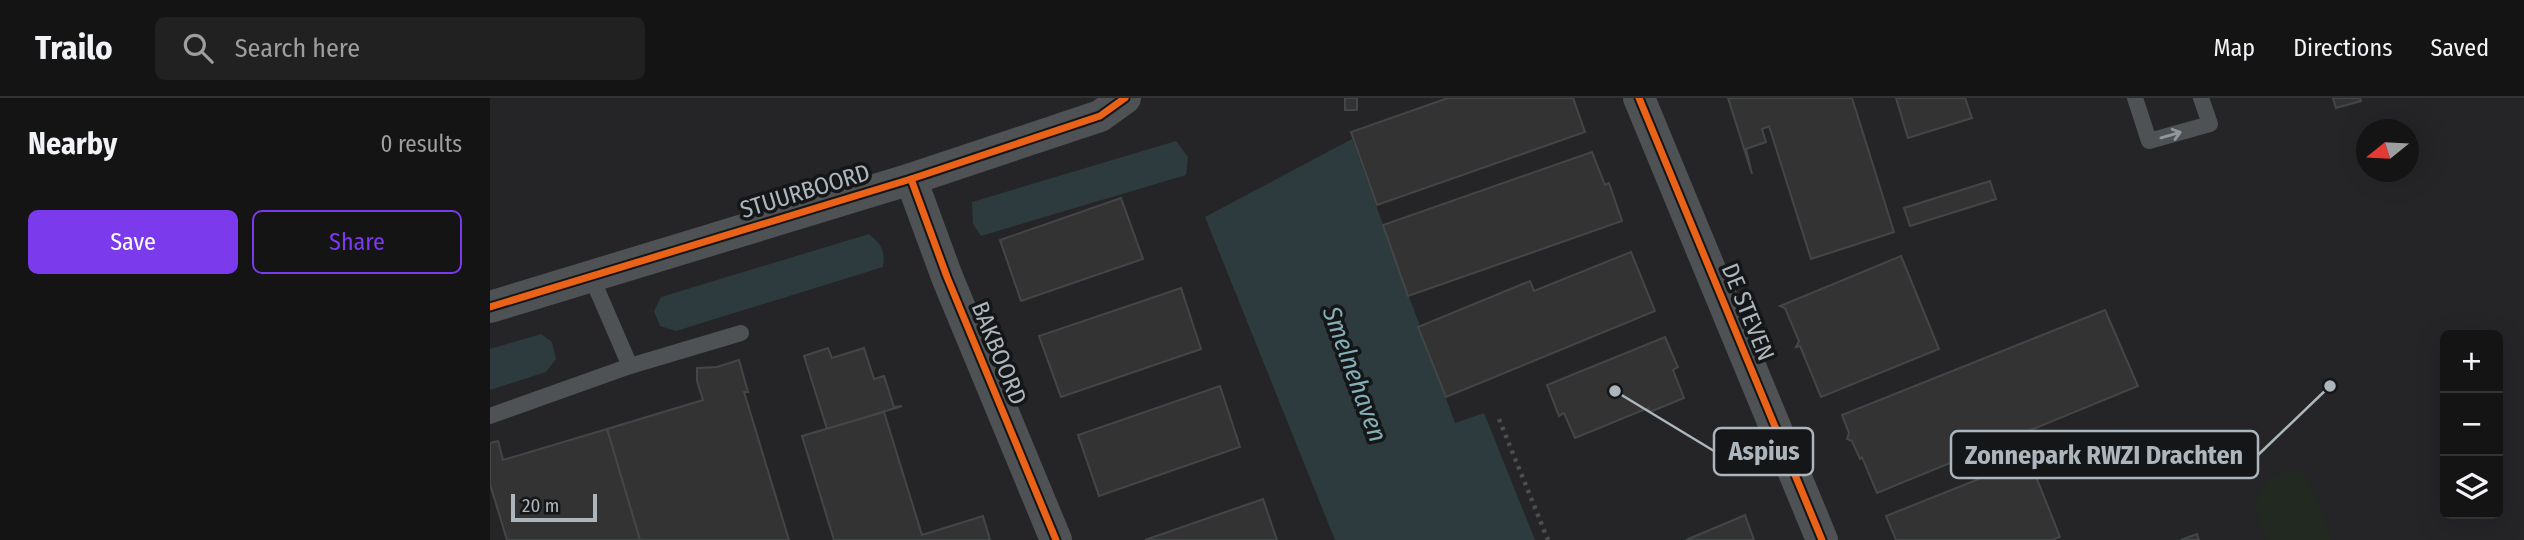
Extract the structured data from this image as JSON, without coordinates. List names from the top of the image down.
{
  "streets": {
    "street": ["STUURBOORD", "DE STEVEN", "BAKBOORD"]
  },
  "crossings": [
    ["STUURBOORD", "BAKBOORD"]
  ],
  "water": ["Smelnehaven"],
  "places": ["Zonnepark RWZI Drachten", "Aspius"],
  "scale_bar": "20 m",
  "north": "left",
  "page": {
    "header": "Trailo",
    "search": "Search here",
    "nav": ["Map", "Directions", "Saved"],
    "heading": ["Nearby", "0 results"],
    "buttons": ["Save", "Share"],
    "map_buttons": ["+", "−"],
    "scale": "20 m"
  }
}
